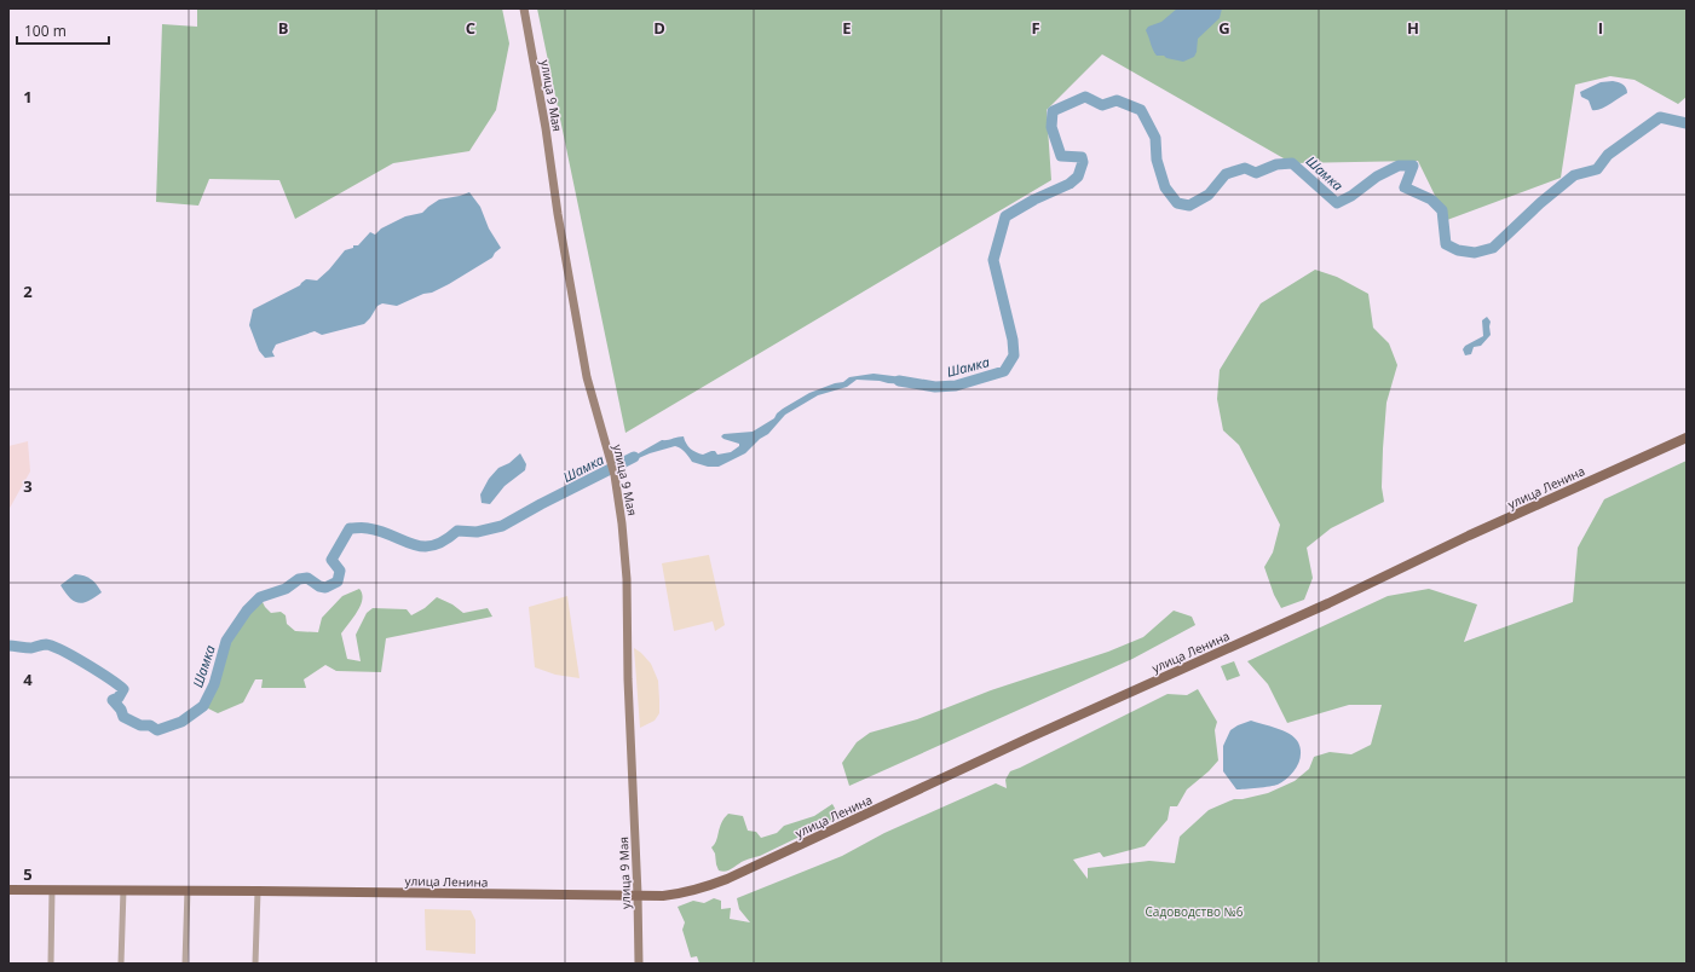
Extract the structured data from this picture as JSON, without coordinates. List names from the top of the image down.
{
  "streets": {
    "main road": ["улица 9 Мая", "улица Ленина"]
  },
  "crossings": [
    ["улица 9 Мая", "улица Ленина"]
  ],
  "water": ["Шамка"],
  "parks": ["Садоводство №6"],
  "scale_bar": "100 m",
  "grid": {
    "columns": [
      "B",
      "C",
      "D",
      "E",
      "F",
      "G",
      "H",
      "I"
    ],
    "rows": [
      "1",
      "2",
      "3",
      "4",
      "5"
    ]
  }
}
